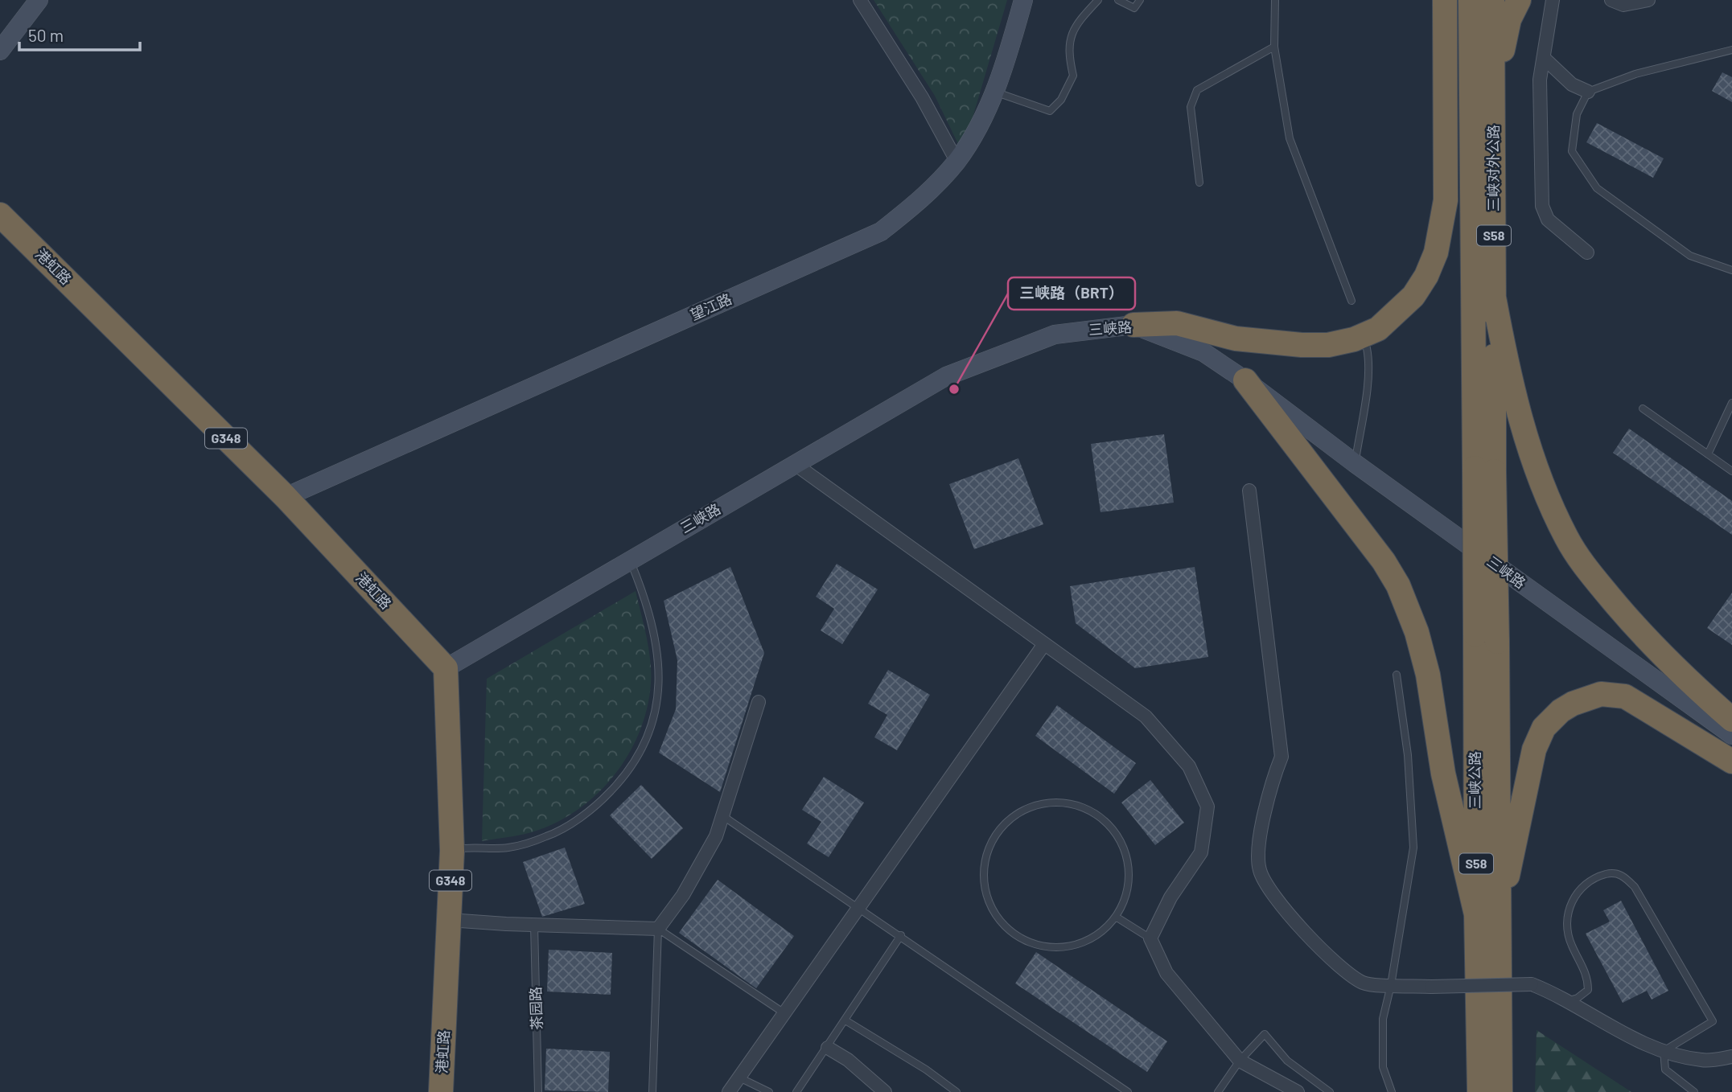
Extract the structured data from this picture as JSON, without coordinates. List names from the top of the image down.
{
  "streets": {
    "highway": [
      "三峡对外公路",
      "S58",
      "港虹路",
      "G348",
      "三峡公路"
    ],
    "main road": ["望江路", "三峡路"],
    "lane": ["茶园路"]
  },
  "crossings": [
    ["三峡对外公路", "三峡公路"],
    ["港虹路", "望江路"],
    ["港虹路", "三峡路"]
  ],
  "places": ["三峡路（BRT）"],
  "scale_bar": "50 m"
}
